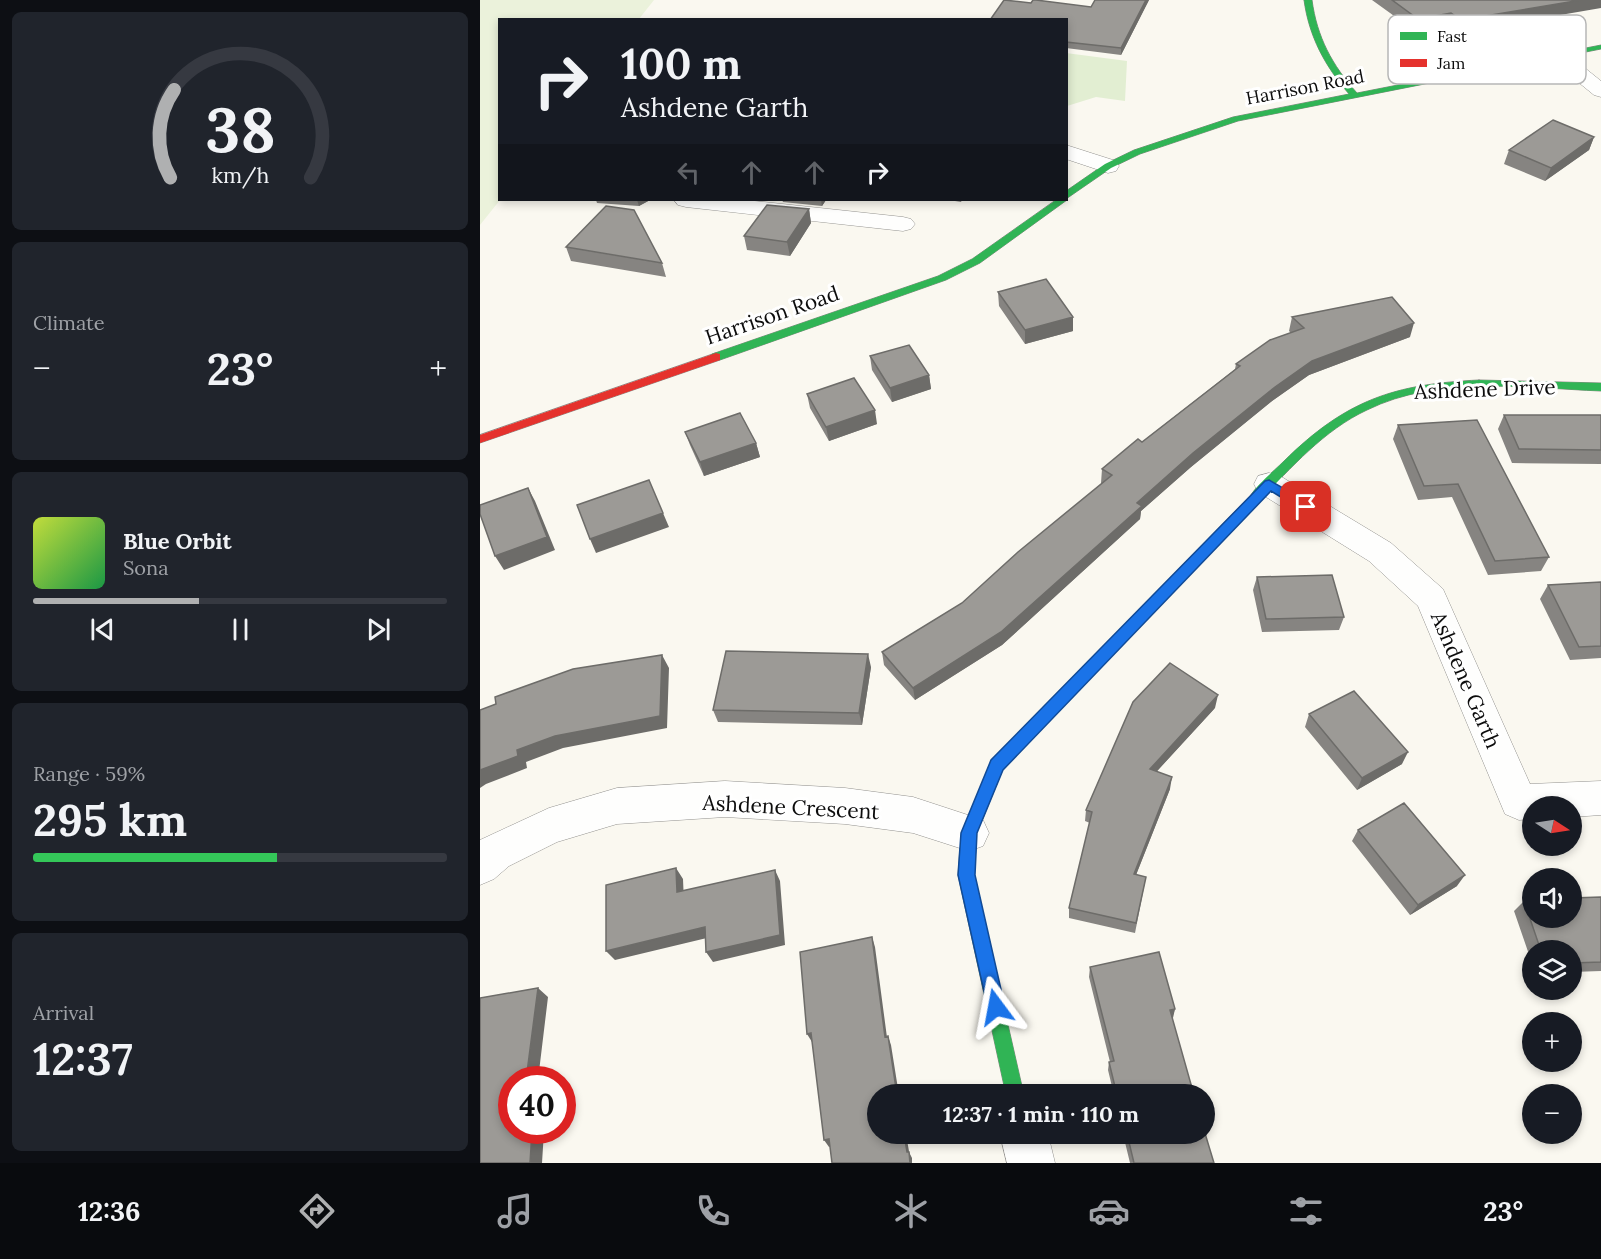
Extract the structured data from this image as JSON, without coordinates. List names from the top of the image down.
{
  "streets": {
    "street": [
      "Harrison Road",
      "Ashdene Drive",
      "Ashdene Garth",
      "Ashdene Crescent"
    ]
  },
  "crossings": [
    ["Ashdene Drive", "Ashdene Garth"],
    ["Ashdene Drive", "Ashdene Crescent"]
  ],
  "legend": ["Fast", "Jam"],
  "north": "right",
  "page": {
    "turn": ["100 m", "Ashdene Garth"],
    "tile": [
      "Climate",
      ["Range · 59%", "295 km"],
      ["Arrival", "12:37"]
    ],
    "heat": ["−", "23°", "+"],
    "song": ["Blue Orbit", "Sona"],
    "map_buttons": ["+", "−"],
    "limit": "40",
    "trip": "12:37 · 1 min · 110 m",
    "tabs": ["12:36", "23°"],
    "gauge": ["38", "km/h"]
  }
}
